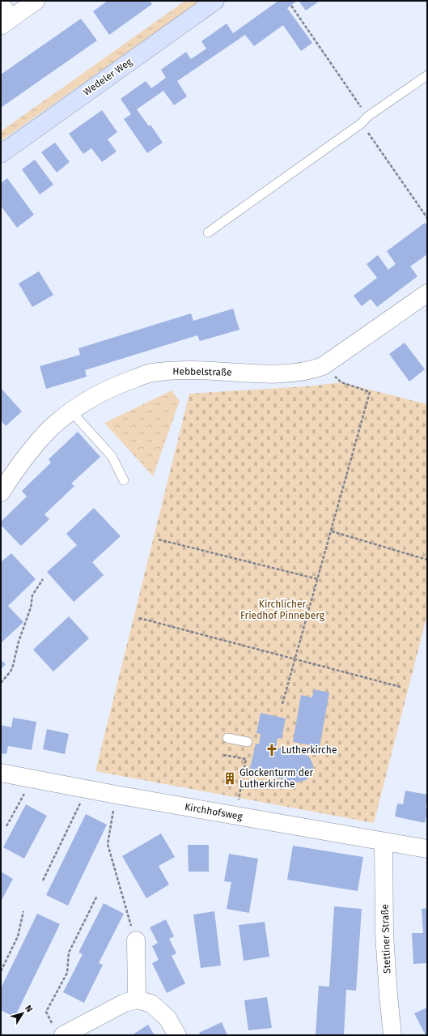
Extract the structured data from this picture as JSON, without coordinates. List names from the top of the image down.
{
  "streets": {
    "main road": ["Wedeler Weg"],
    "street": ["Hebbelstraße", "Kirchhofsweg", "Stettiner Straße"]
  },
  "crossings": [
    ["Kirchhofsweg", "Stettiner Straße"]
  ],
  "parks": ["Kirchlicher Friedhof Pinneberg"],
  "places": {
    "church": ["Lutherkirche"],
    "building": ["Glockenturm der Lutherkirche"]
  },
  "north": "top right"
}
